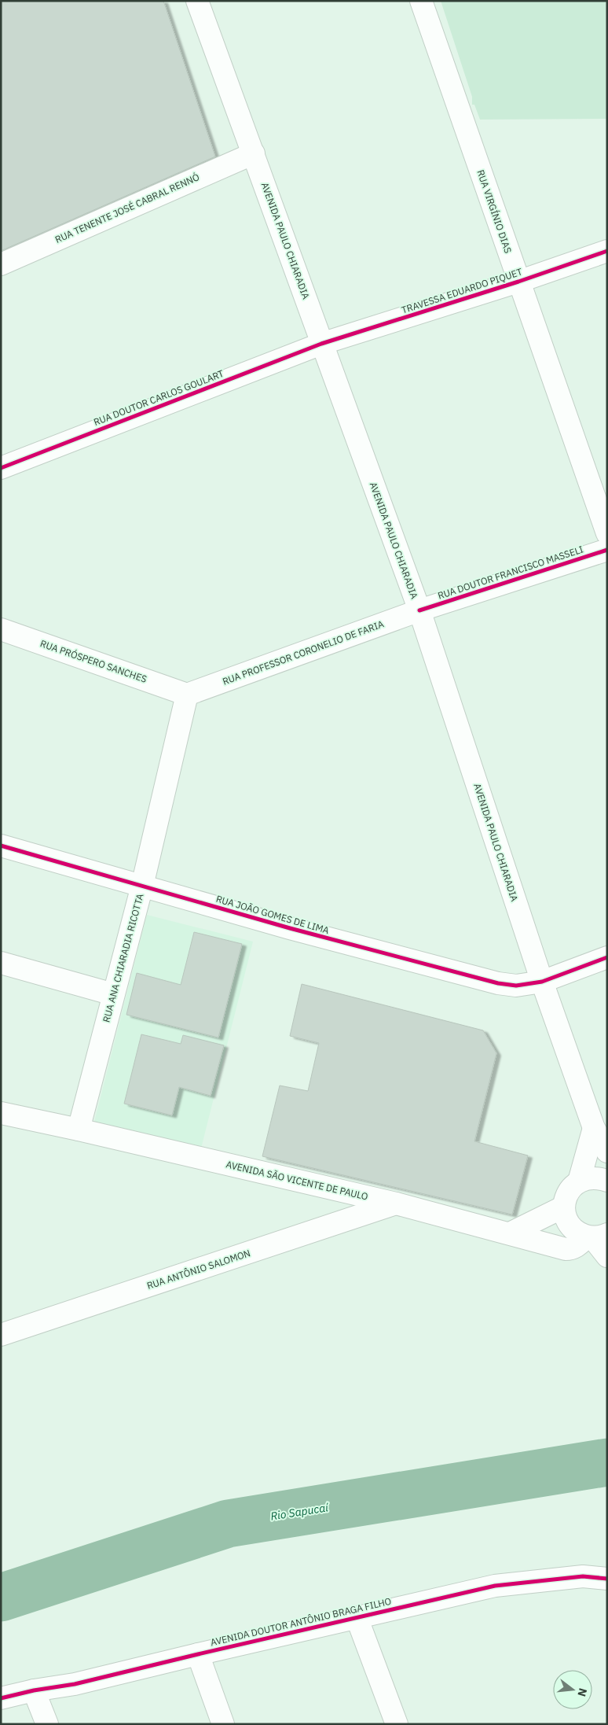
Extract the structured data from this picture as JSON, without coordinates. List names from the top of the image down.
{
  "streets": {
    "street": [
      "RUA TENENTE JOSÉ CABRAL RENNÓ",
      "RUA VIRGÍNIO DIAS",
      "AVENIDA PAULO CHIARADIA",
      "TRAVESSA EDUARDO PIQUET",
      "RUA DOUTOR CARLOS GOULART",
      "RUA DOUTOR FRANCISCO MASSELI",
      "RUA PROFESSOR CORONELIO DE FARIA",
      "RUA PRÓSPERO SANCHES",
      "RUA JOÃO GOMES DE LIMA",
      "RUA ANA CHIARADIA RICOTTA",
      "AVENIDA SÃO VICENTE DE PAULO",
      "RUA ANTÔNIO SALOMON",
      "AVENIDA DOUTOR ANTÔNIO BRAGA FILHO"
    ]
  },
  "crossings": [
    ["RUA TENENTE JOSÉ CABRAL RENNÓ", "AVENIDA PAULO CHIARADIA"],
    ["RUA VIRGÍNIO DIAS", "TRAVESSA EDUARDO PIQUET"],
    ["AVENIDA PAULO CHIARADIA", "TRAVESSA EDUARDO PIQUET"],
    ["AVENIDA PAULO CHIARADIA", "RUA DOUTOR CARLOS GOULART"],
    ["AVENIDA PAULO CHIARADIA", "RUA DOUTOR FRANCISCO MASSELI"],
    ["AVENIDA PAULO CHIARADIA", "RUA PROFESSOR CORONELIO DE FARIA"],
    ["AVENIDA PAULO CHIARADIA", "RUA JOÃO GOMES DE LIMA"],
    ["TRAVESSA EDUARDO PIQUET", "RUA DOUTOR CARLOS GOULART"],
    ["RUA DOUTOR FRANCISCO MASSELI", "RUA PROFESSOR CORONELIO DE FARIA"],
    ["RUA PROFESSOR CORONELIO DE FARIA", "RUA PRÓSPERO SANCHES"],
    ["RUA PROFESSOR CORONELIO DE FARIA", "RUA ANA CHIARADIA RICOTTA"],
    ["RUA PRÓSPERO SANCHES", "RUA ANA CHIARADIA RICOTTA"],
    ["RUA JOÃO GOMES DE LIMA", "RUA ANA CHIARADIA RICOTTA"],
    ["RUA ANA CHIARADIA RICOTTA", "AVENIDA SÃO VICENTE DE PAULO"],
    ["AVENIDA SÃO VICENTE DE PAULO", "RUA ANTÔNIO SALOMON"]
  ],
  "water": ["Rio Sapucaí"],
  "north": "right"
}
